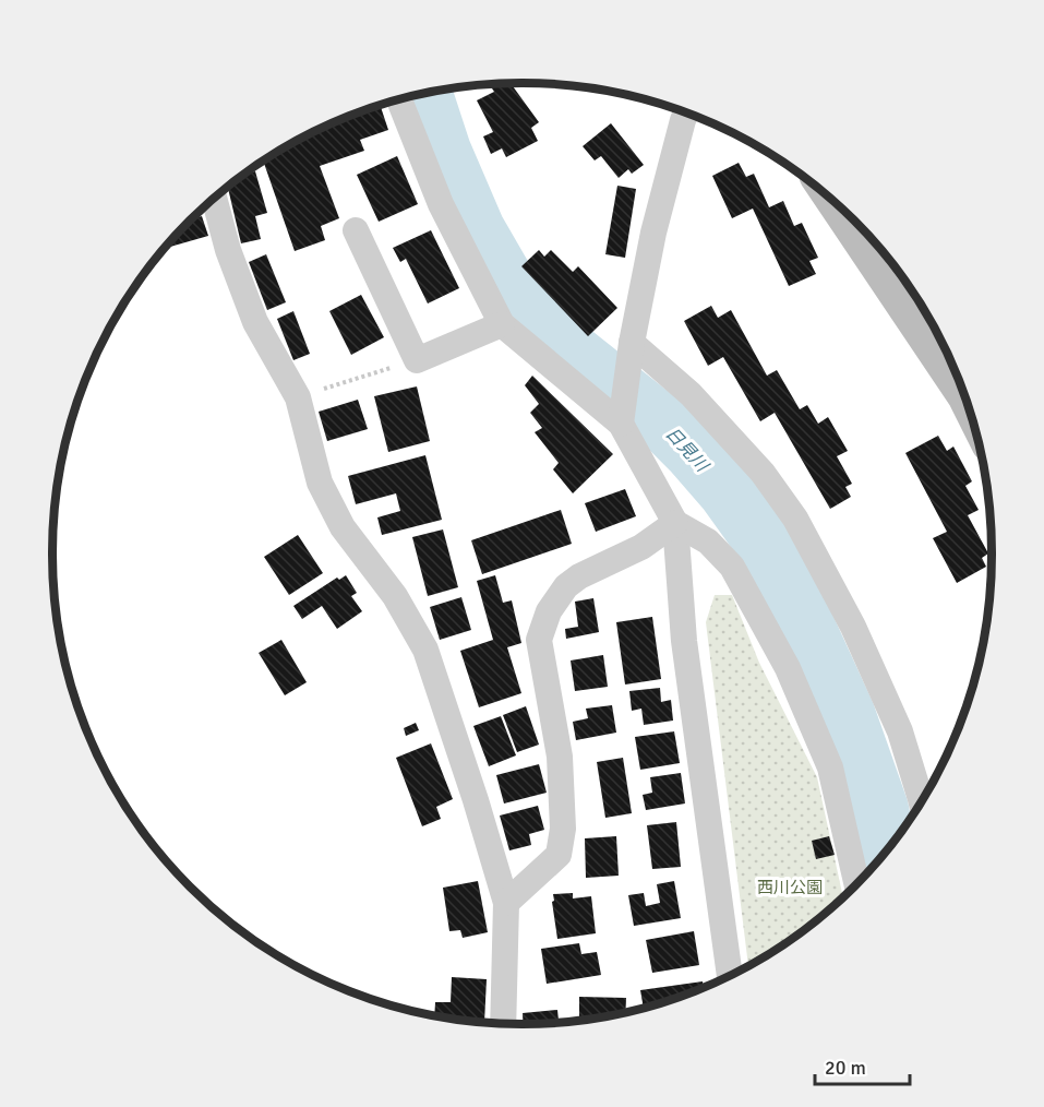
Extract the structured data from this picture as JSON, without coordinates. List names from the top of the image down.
{
  "water": ["日見川"],
  "parks": ["西川公園"],
  "scale_bar": "20 m"
}
